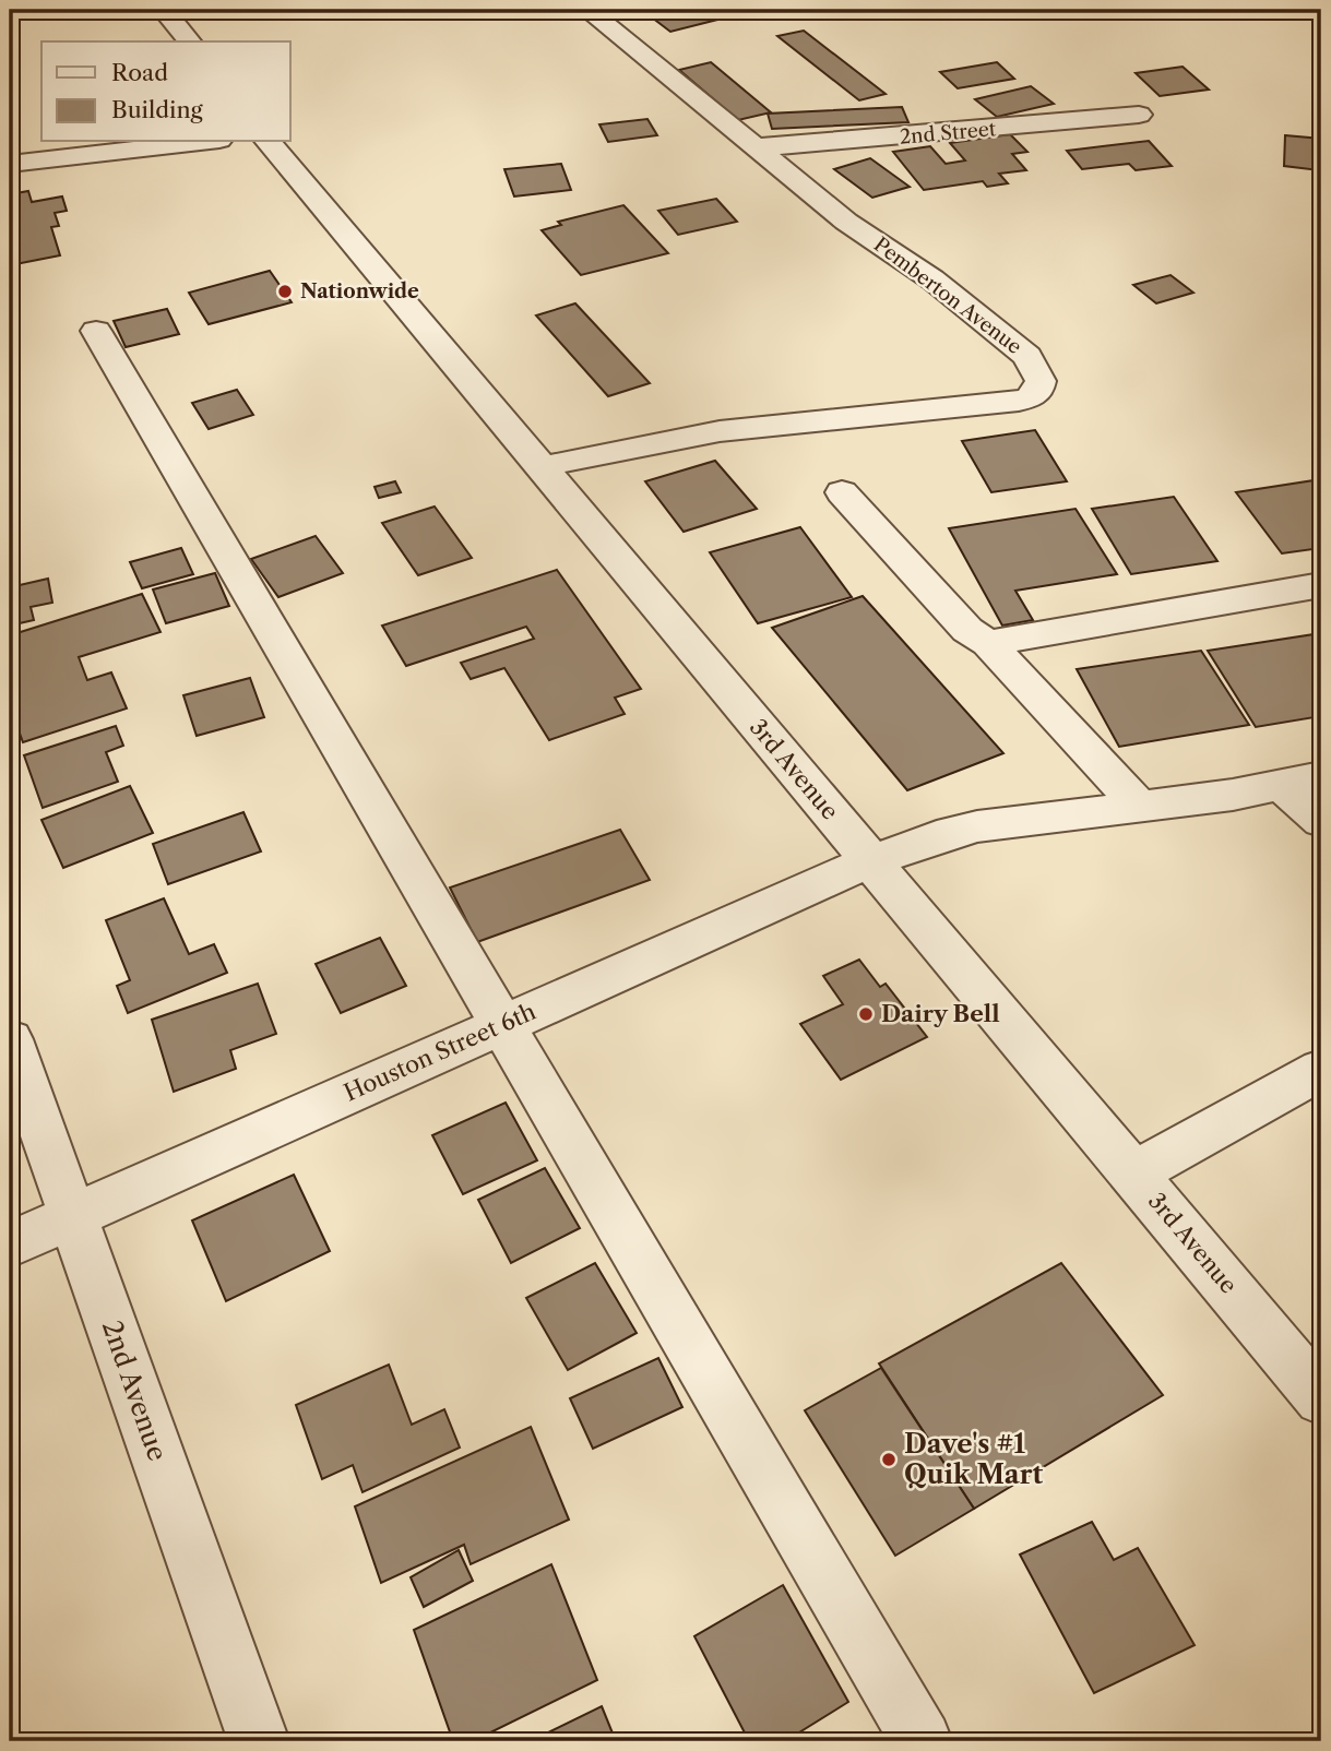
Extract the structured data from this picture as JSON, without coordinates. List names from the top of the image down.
{
  "streets": {
    "street": [
      "2nd Street",
      "Pemberton Avenue",
      "3rd Avenue",
      "Houston Street 6th",
      "2nd Avenue"
    ]
  },
  "crossings": [
    ["2nd Street", "Pemberton Avenue"],
    ["Pemberton Avenue", "3rd Avenue"],
    ["3rd Avenue", "Houston Street 6th"],
    ["Houston Street 6th", "2nd Avenue"]
  ],
  "places": ["Nationwide", "Dairy Bell", "Dave's #1 Quik Mart"],
  "legend": ["Road", "Building"]
}
